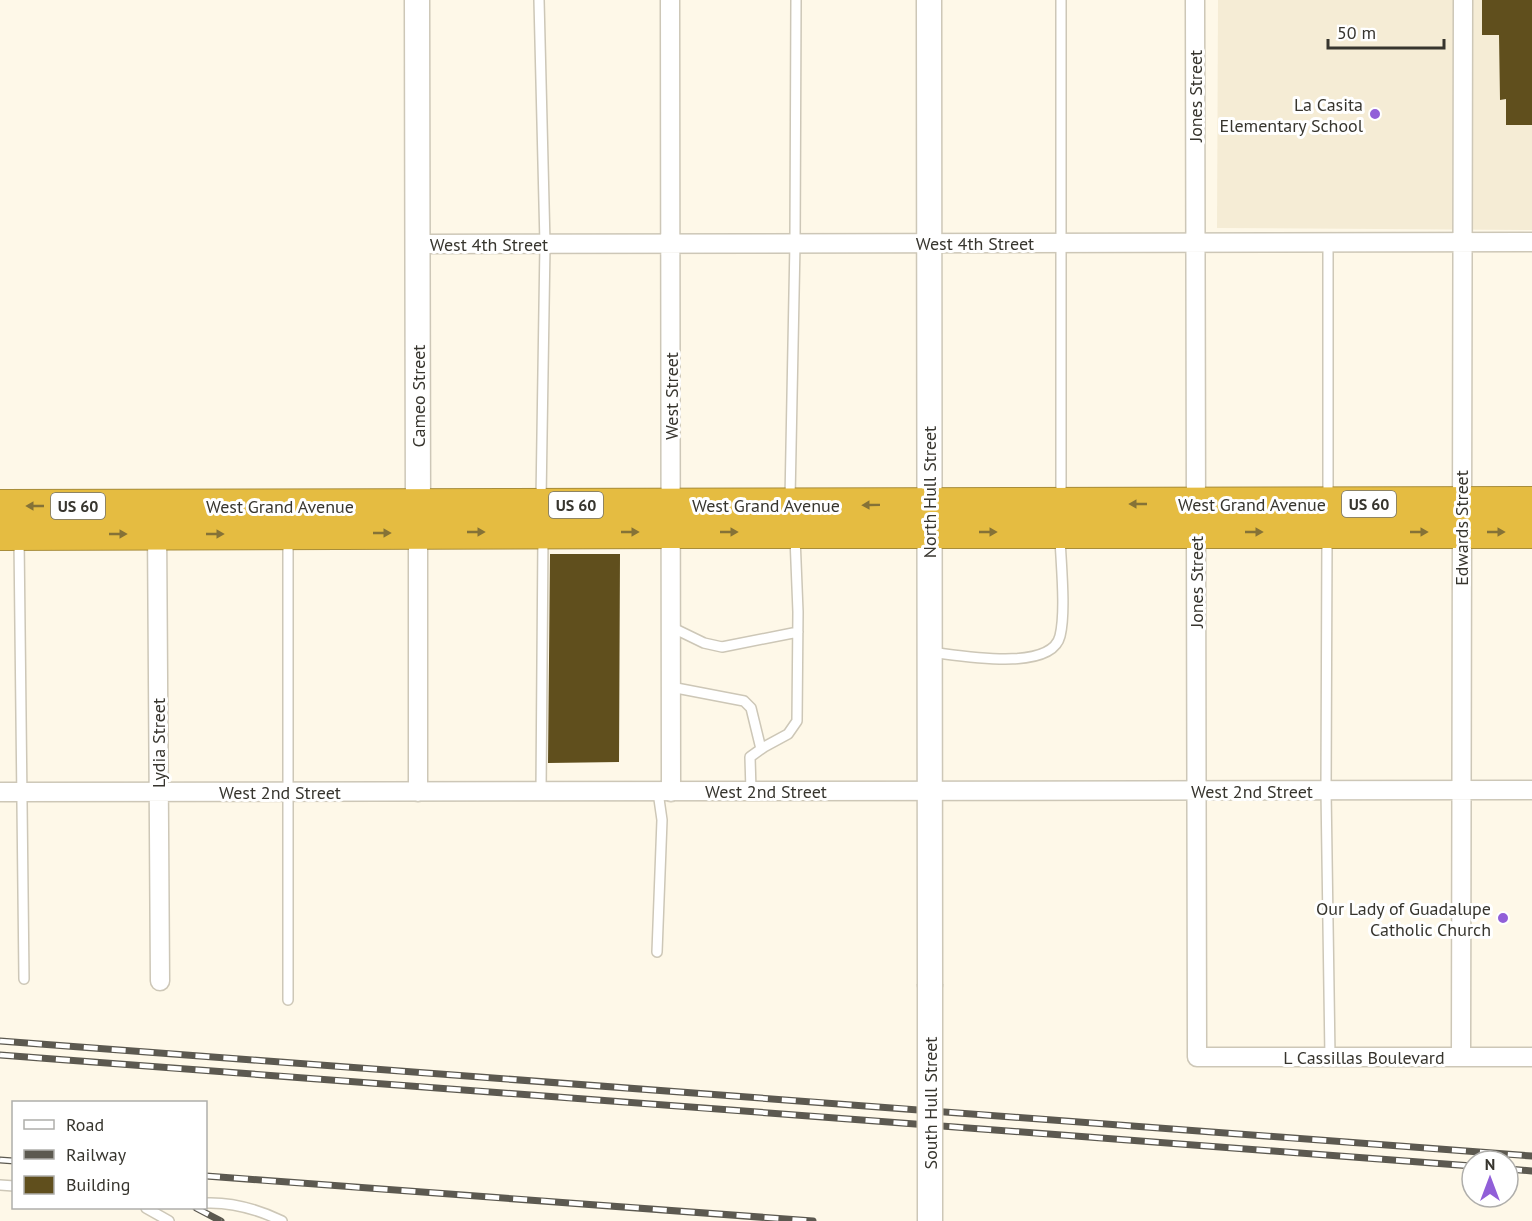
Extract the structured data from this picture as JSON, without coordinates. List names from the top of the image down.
{
  "streets": {
    "highway": ["West Grand Avenue", "US 60"],
    "main road": ["Cameo Street", "North Hull Street", "South Hull Street"],
    "street": [
      "Jones Street",
      "West 4th Street",
      "West Street",
      "Edwards Street",
      "Lydia Street",
      "West 2nd Street",
      "L Cassillas Boulevard"
    ]
  },
  "crossings": [
    ["Jones Street", "West 4th Street"],
    ["Jones Street", "West Grand Avenue"],
    ["Jones Street", "West 2nd Street"],
    ["Jones Street", "L Cassillas Boulevard"],
    ["West 4th Street", "Cameo Street"],
    ["West 4th Street", "West Street"],
    ["West 4th Street", "North Hull Street"],
    ["West 4th Street", "Edwards Street"],
    ["Cameo Street", "West Grand Avenue"],
    ["Cameo Street", "West 2nd Street"],
    ["West Street", "West Grand Avenue"],
    ["West Street", "West 2nd Street"],
    ["North Hull Street", "West Grand Avenue"],
    ["North Hull Street", "West 2nd Street"],
    ["North Hull Street", "South Hull Street"],
    ["West Grand Avenue", "Edwards Street"],
    ["West Grand Avenue", "Lydia Street"],
    ["Edwards Street", "West 2nd Street"],
    ["Edwards Street", "L Cassillas Boulevard"],
    ["Lydia Street", "West 2nd Street"]
  ],
  "places": ["La Casita Elementary School", "Our Lady of Guadalupe Catholic Church"],
  "legend": ["Road", "Railway", "Building"],
  "scale_bar": "50 m",
  "north": "top"
}
